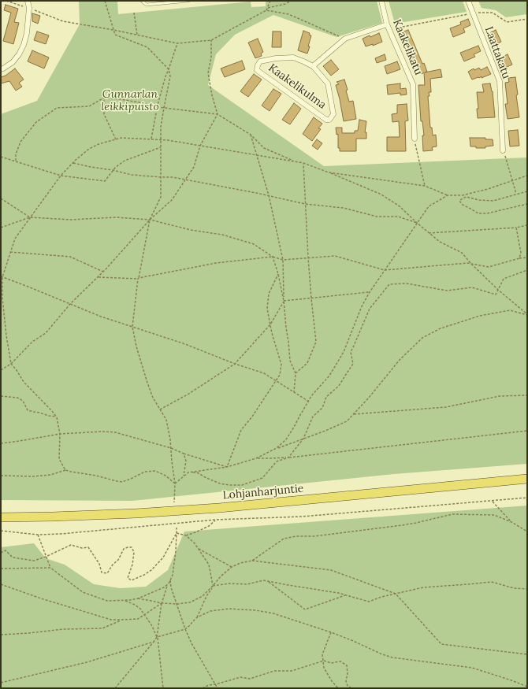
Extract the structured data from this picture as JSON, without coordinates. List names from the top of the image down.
{
  "streets": {
    "highway": ["Lohjanharjuntie"],
    "street": ["Kaakelikatu", "Laattakatu", "Kaakelikulma"]
  },
  "parks": ["Gunnarlan leikkipuisto"]
}
